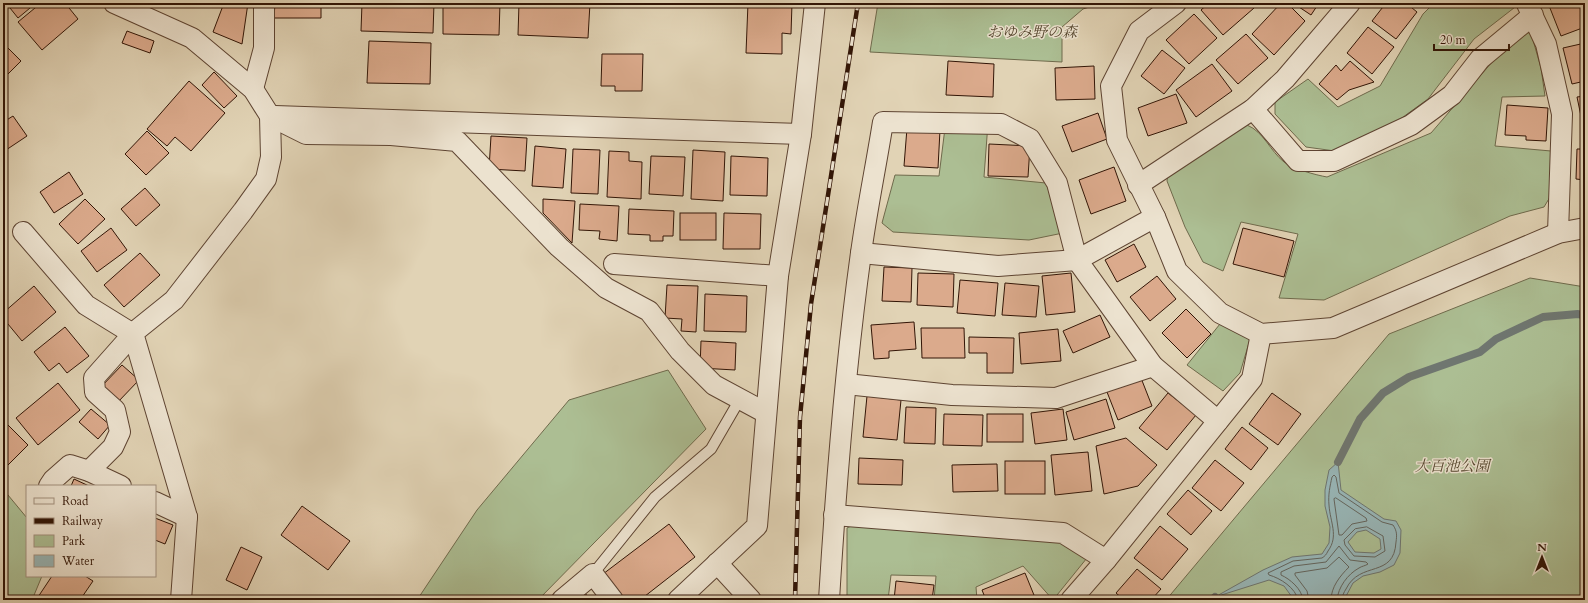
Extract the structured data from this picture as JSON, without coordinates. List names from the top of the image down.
{
  "parks": ["おゆみ野の森", "大百池公園"],
  "legend": [
    "Road",
    "Railway",
    "Park",
    "Water"
  ],
  "scale_bar": "20 m",
  "north": "top"
}
